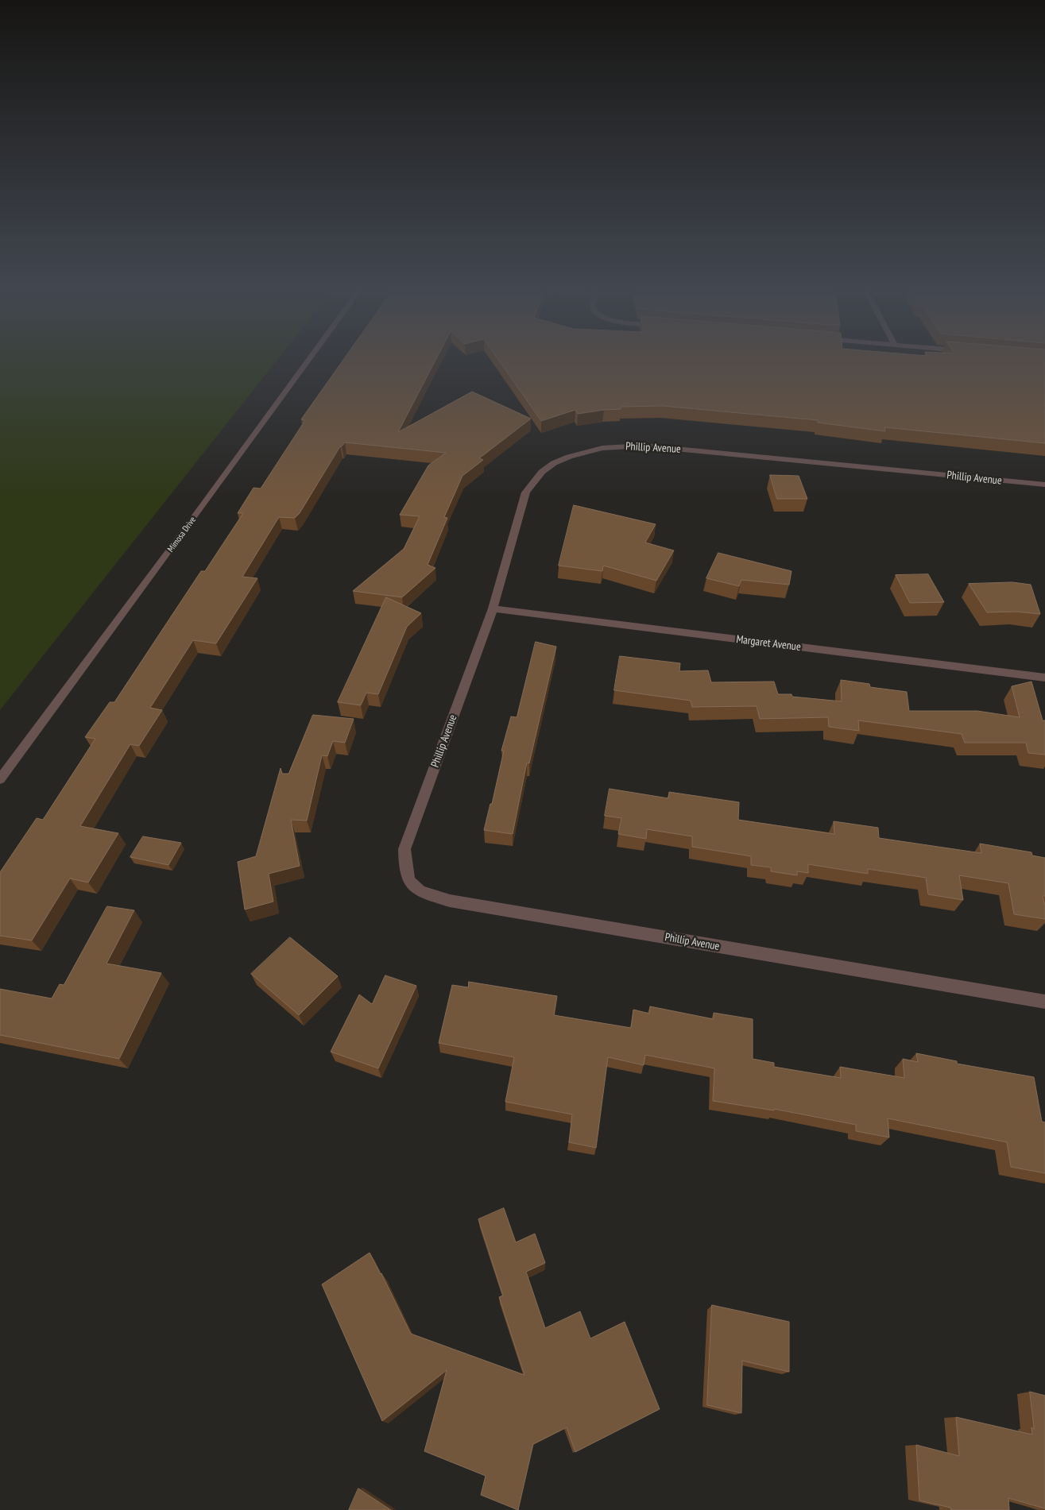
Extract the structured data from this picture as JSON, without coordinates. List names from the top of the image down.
{
  "streets": {
    "street": ["Phillip Avenue", "Mimosa Drive", "Margaret Avenue"]
  },
  "crossings": [
    ["Phillip Avenue", "Margaret Avenue"]
  ]
}
